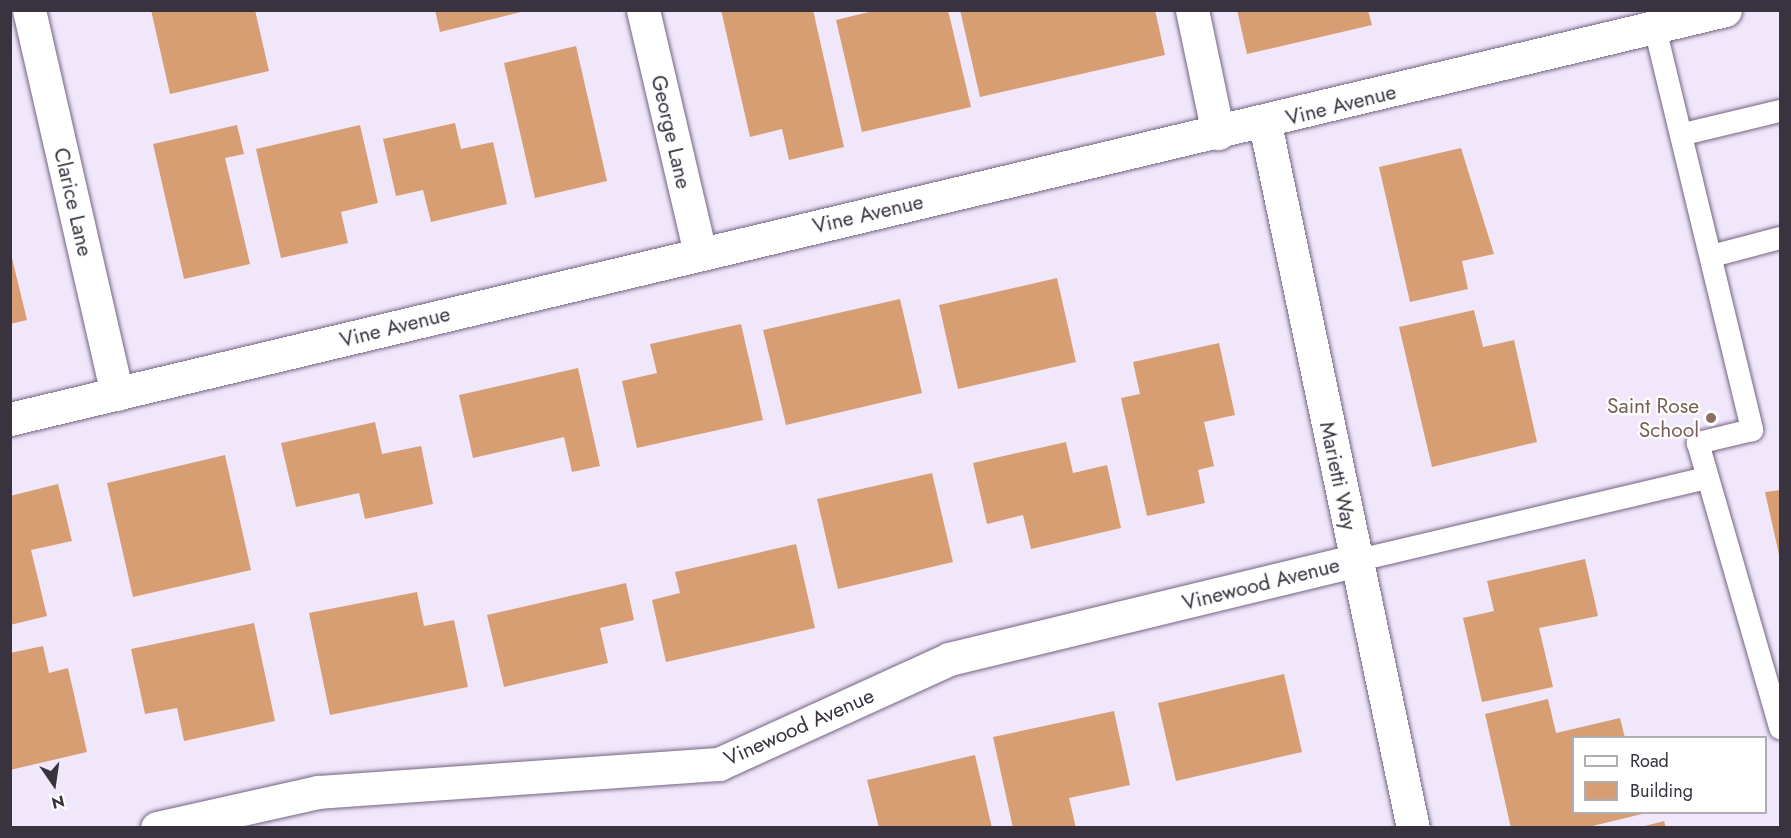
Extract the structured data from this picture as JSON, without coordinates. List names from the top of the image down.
{
  "streets": {
    "street": [
      "Vine Avenue",
      "George Lane",
      "Clarice Lane",
      "Marietti Way",
      "Vinewood Avenue"
    ]
  },
  "crossings": [
    ["Vine Avenue", "George Lane"],
    ["Vine Avenue", "Clarice Lane"],
    ["Vine Avenue", "Marietti Way"],
    ["Marietti Way", "Vinewood Avenue"]
  ],
  "places": ["Saint Rose School"],
  "legend": ["Road", "Building"],
  "north": "bottom"
}
